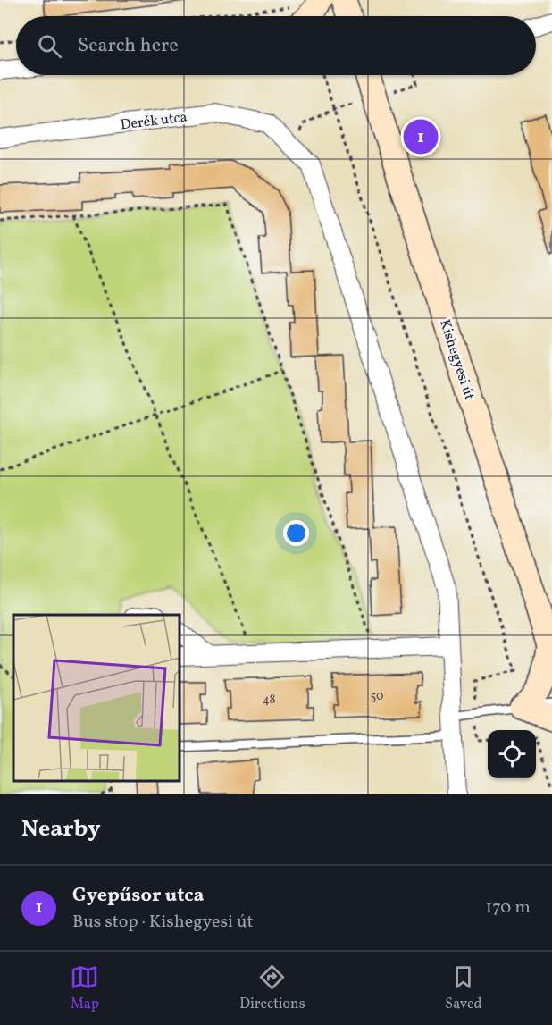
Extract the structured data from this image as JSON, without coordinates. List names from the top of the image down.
{
  "streets": {
    "street": ["Derék utca", "Kishegyesi út"]
  },
  "house_numbers": ["50", "48"],
  "page": {
    "search": "Search here",
    "pins": "1",
    "heading": "Nearby",
    "list": [
      {
        "mark": "1",
        "name": "Gyepűsor utca",
        "note": "Bus stop · Kishegyesi út",
        "value": "170 m"
      }
    ],
    "nav": ["Map", "Directions", "Saved"]
  }
}
